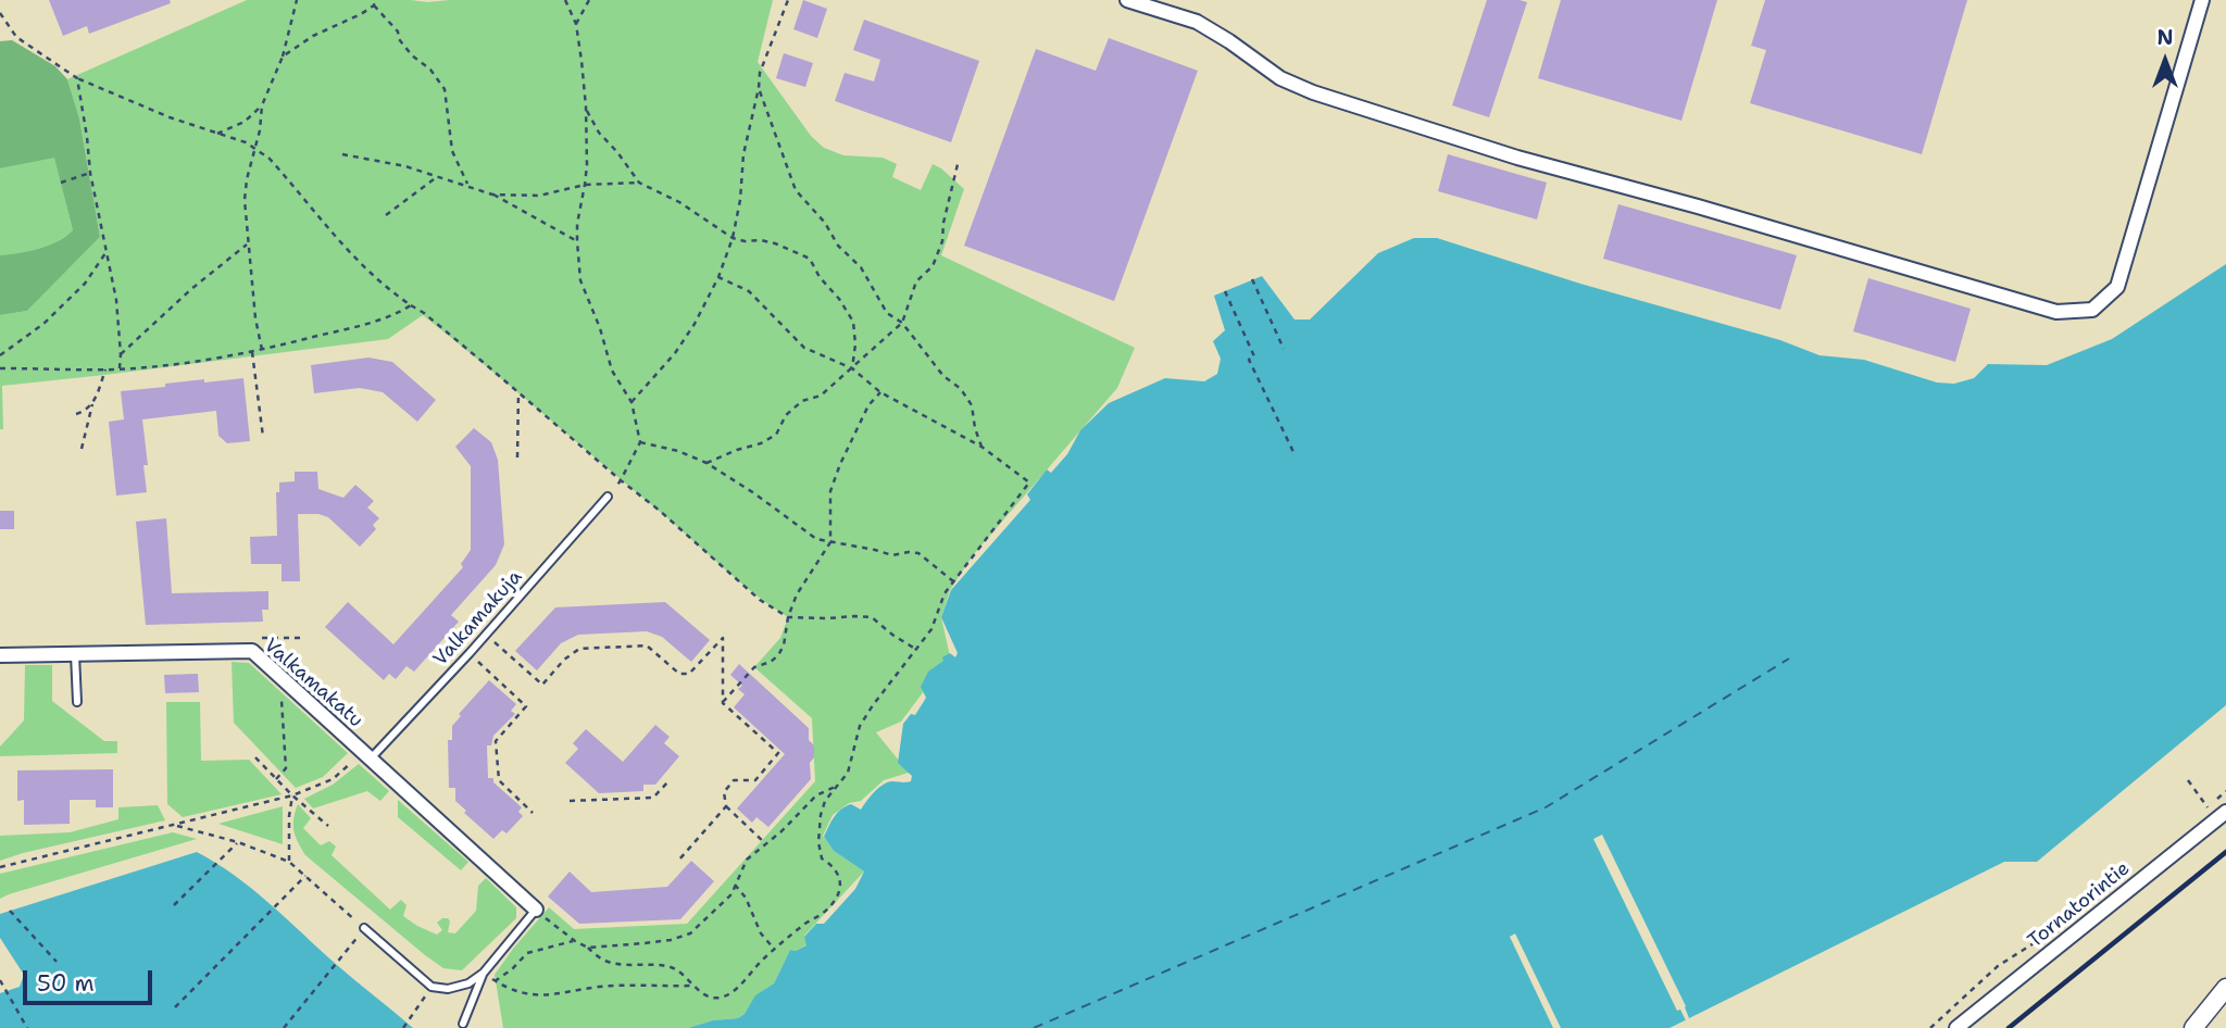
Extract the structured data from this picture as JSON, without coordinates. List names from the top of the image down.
{
  "streets": {
    "street": ["Valkamakatu", "Tornatorintie"],
    "lane": ["Valkamakuja"]
  },
  "crossings": [
    ["Valkamakuja", "Valkamakatu"]
  ],
  "scale_bar": "50 m",
  "north": "top"
}
